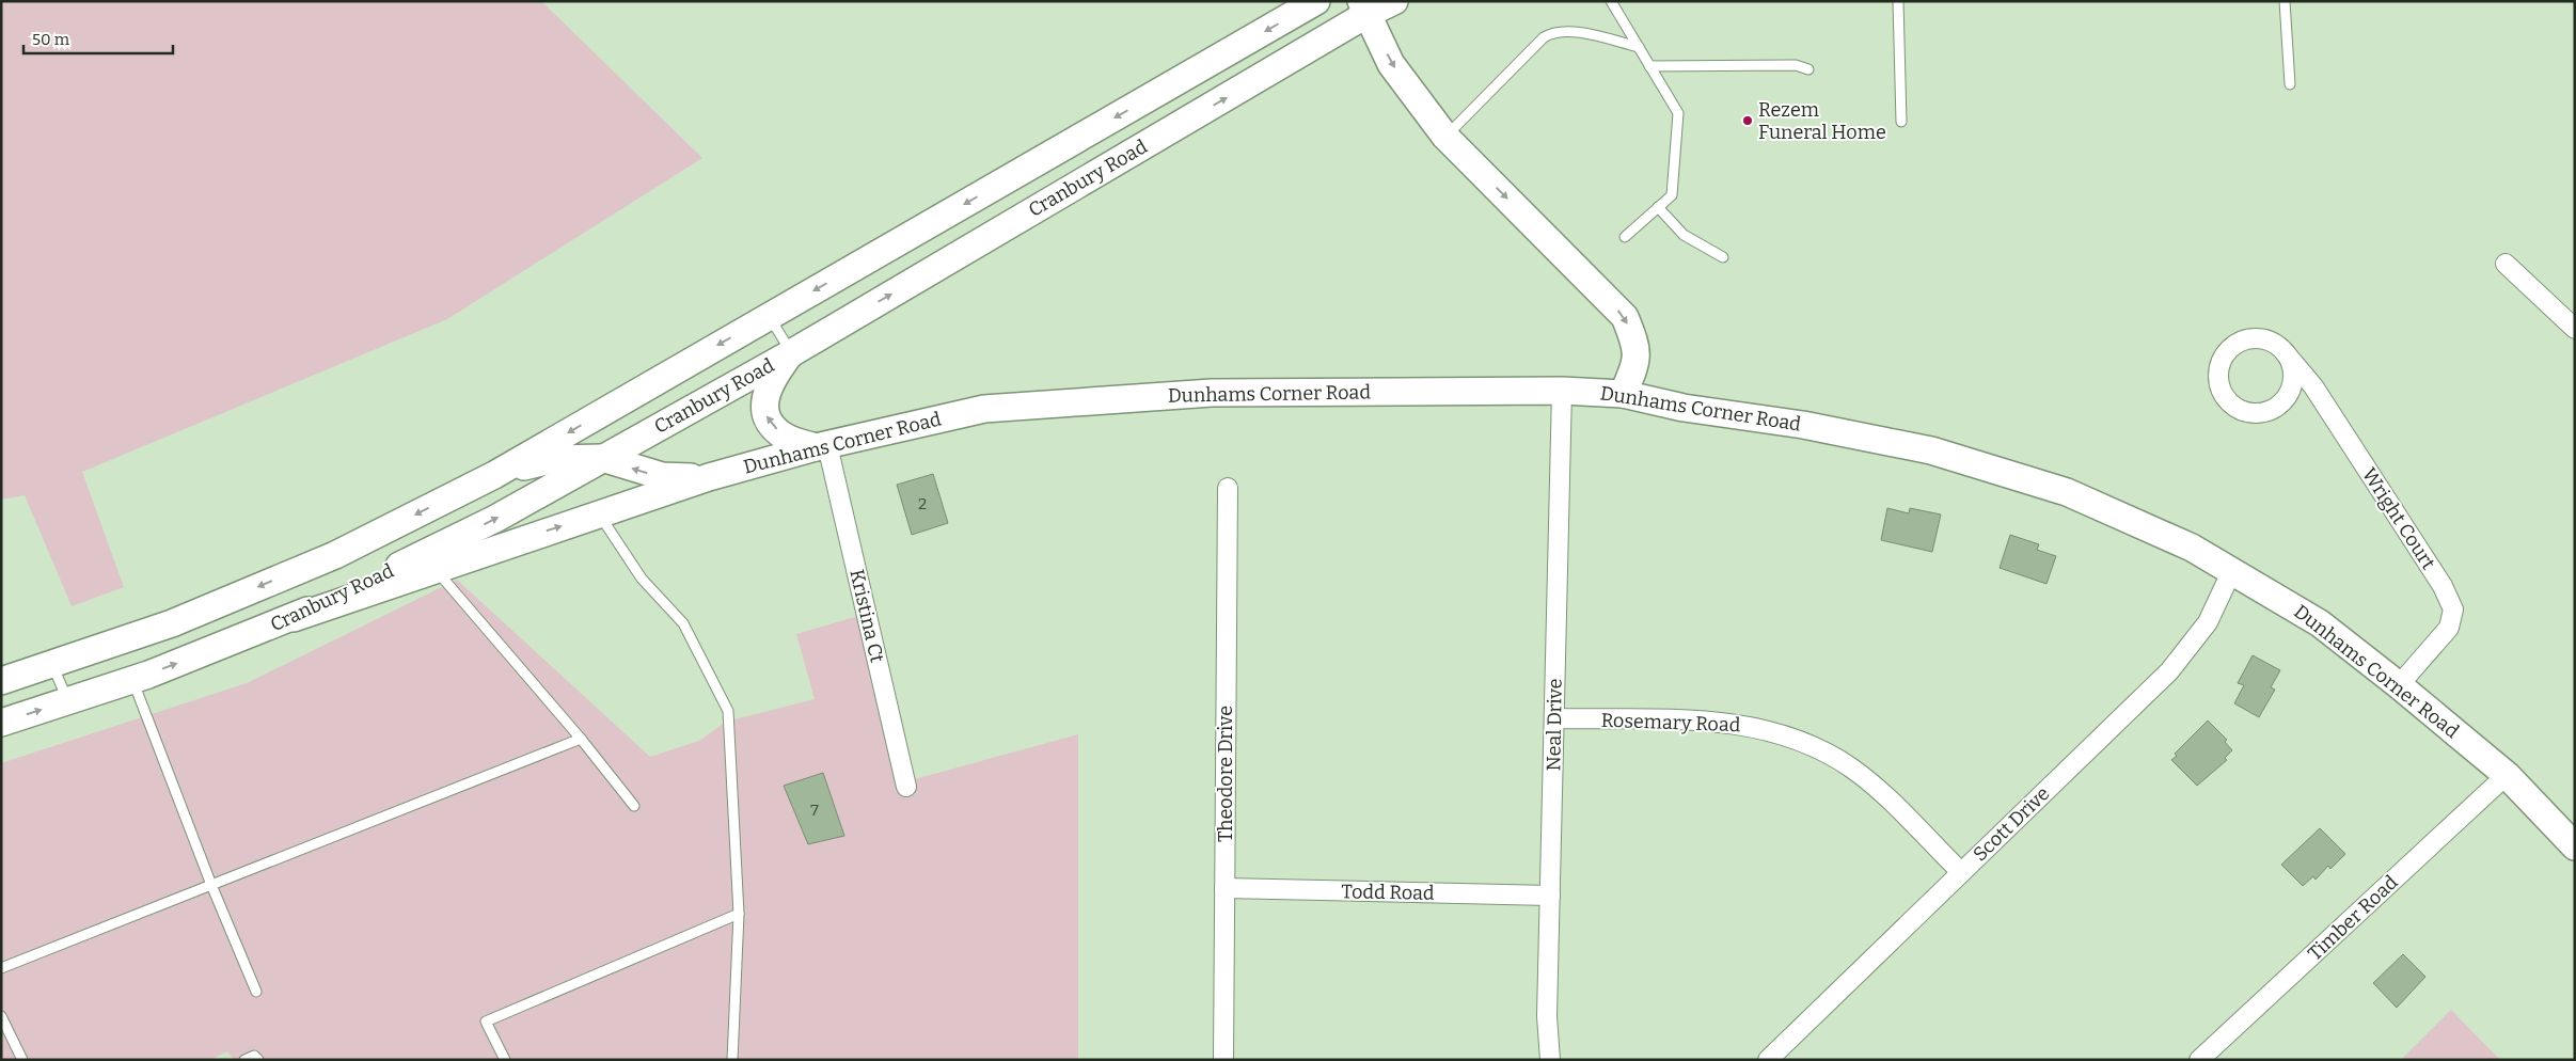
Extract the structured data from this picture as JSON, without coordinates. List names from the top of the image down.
{
  "streets": {
    "main road": ["Cranbury Road", "Dunhams Corner Road"],
    "street": [
      "Wright Court",
      "Kristina Ct",
      "Rosemary Road",
      "Neal Drive",
      "Theodore Drive",
      "Scott Drive",
      "Todd Road",
      "Timber Road"
    ]
  },
  "crossings": [
    ["Dunhams Corner Road", "Wright Court"],
    ["Dunhams Corner Road", "Kristina Ct"],
    ["Dunhams Corner Road", "Neal Drive"],
    ["Dunhams Corner Road", "Scott Drive"],
    ["Dunhams Corner Road", "Timber Road"],
    ["Rosemary Road", "Neal Drive"],
    ["Rosemary Road", "Scott Drive"],
    ["Neal Drive", "Todd Road"],
    ["Theodore Drive", "Todd Road"]
  ],
  "places": ["Rezem Funeral Home"],
  "house_numbers": ["2", "7"],
  "scale_bar": "50 m"
}
